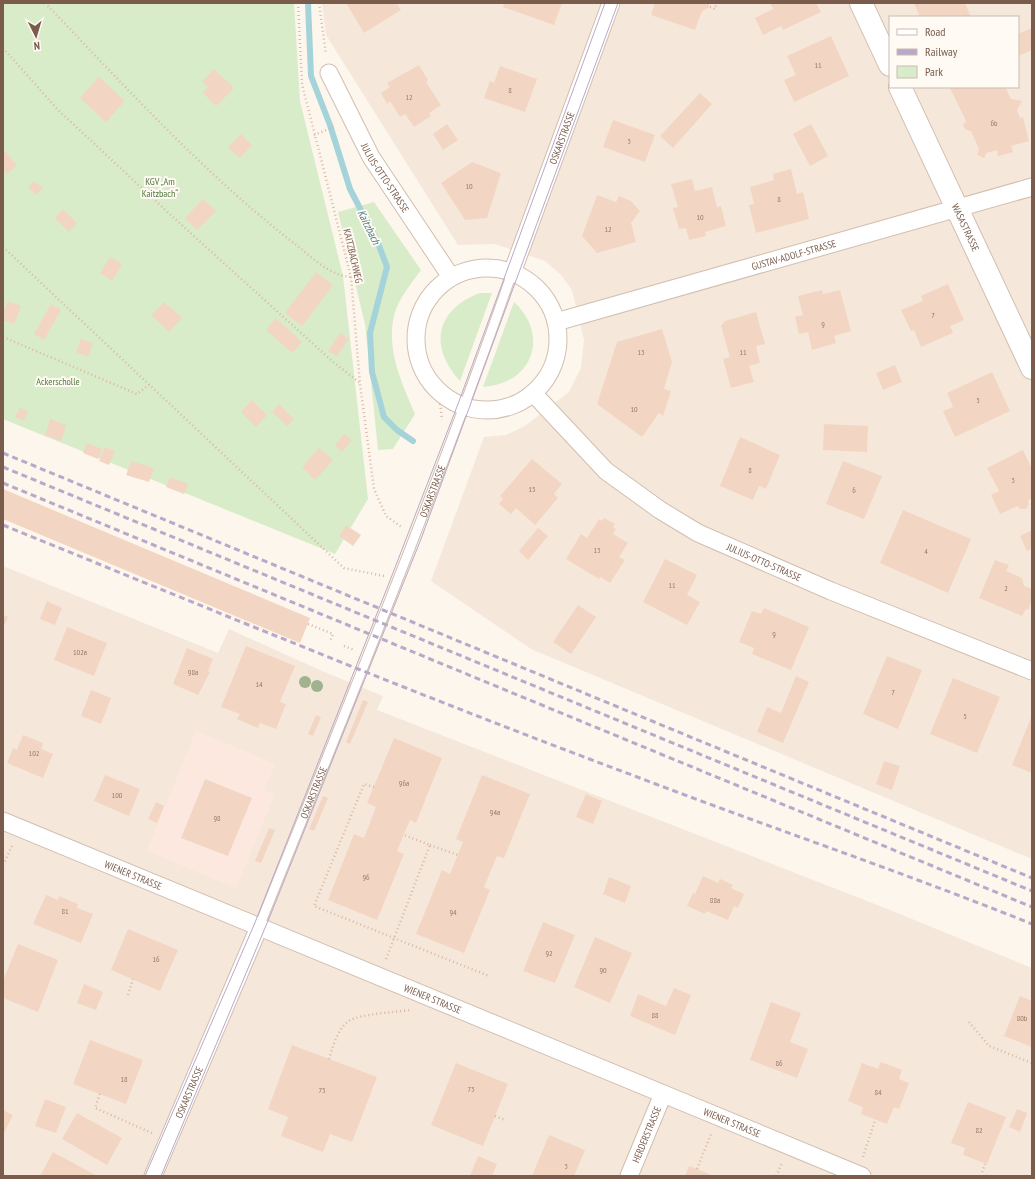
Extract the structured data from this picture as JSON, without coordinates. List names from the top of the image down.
{
  "streets": {
    "street": [
      "OSKARSTRASSE",
      "JULIUS-OTTO-STRASSE",
      "WASASTRASSE",
      "GUSTAV-ADOLF-STRASSE",
      "WIENER STRASSE",
      "HERDERSTRASSE"
    ],
    "path": ["KAITZBACHWEG"]
  },
  "crossings": [
    ["OSKARSTRASSE", "WIENER STRASSE"],
    ["WASASTRASSE", "GUSTAV-ADOLF-STRASSE"],
    ["WIENER STRASSE", "HERDERSTRASSE"]
  ],
  "water": ["Kaitzbach"],
  "parks": ["KGV „Am Kaitzbach“", "Ackerscholle"],
  "house_numbers": [
    "11",
    "8",
    "12",
    "6b",
    "3",
    "10",
    "8",
    "10",
    "12",
    "7",
    "9",
    "13",
    "11",
    "5",
    "10",
    "8",
    "3",
    "15",
    "6",
    "13",
    "4",
    "11",
    "2",
    "9",
    "102a",
    "98a",
    "14",
    "7",
    "5",
    "102",
    "96a",
    "100",
    "94a",
    "98",
    "96",
    "88a",
    "81",
    "94",
    "92",
    "16",
    "90",
    "88",
    "80b",
    "86",
    "18",
    "73",
    "75",
    "84",
    "82",
    "3"
  ],
  "legend": ["Road", "Railway", "Park"],
  "north": "bottom"
}
